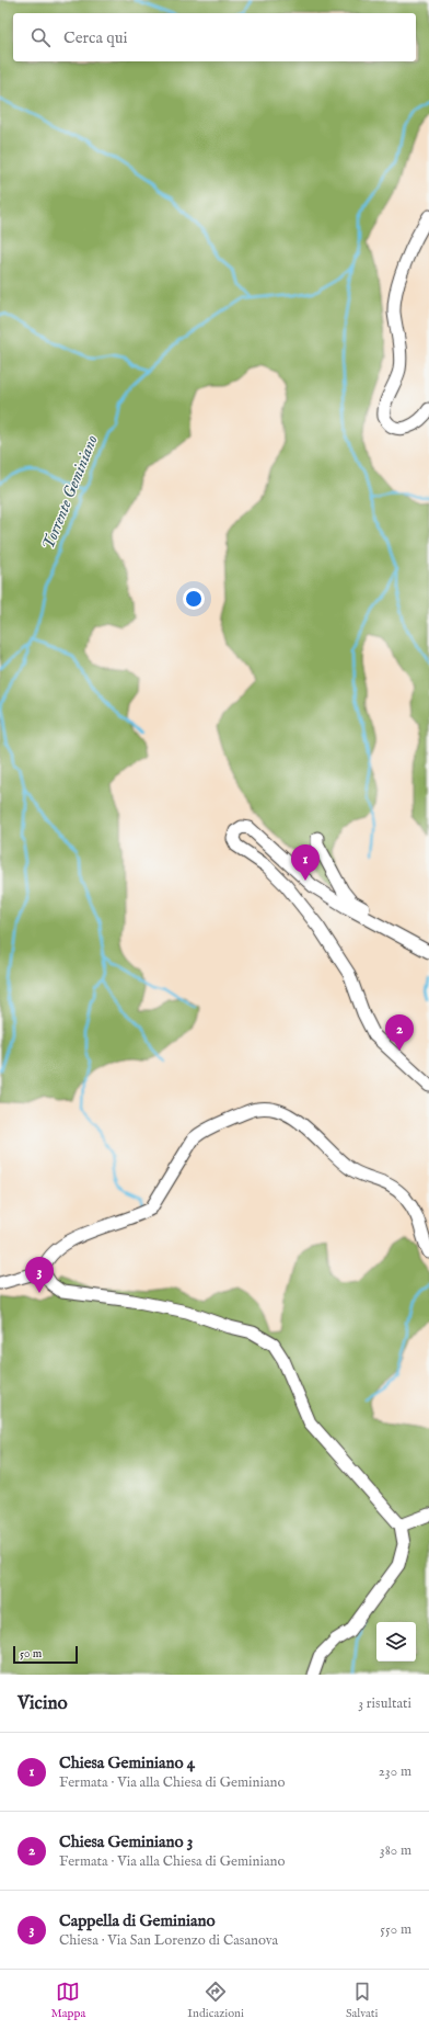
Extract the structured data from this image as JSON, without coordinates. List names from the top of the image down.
{
  "water": ["Torrente Geminiano"],
  "scale_bar": "50 m",
  "page": {
    "search": "Cerca qui",
    "pins": ["1", "2", "3"],
    "scale": "50 m",
    "heading": ["Vicino", "3 risultati"],
    "list": [
      {
        "mark": "1",
        "name": "Chiesa Geminiano 4",
        "note": "Fermata · Via alla Chiesa di Geminiano",
        "value": "230 m"
      },
      {
        "mark": "2",
        "name": "Chiesa Geminiano 3",
        "note": "Fermata · Via alla Chiesa di Geminiano",
        "value": "380 m"
      },
      {
        "mark": "3",
        "name": "Cappella di Geminiano",
        "note": "Chiesa · Via San Lorenzo di Casanova",
        "value": "550 m"
      }
    ],
    "nav": ["Mappa", "Indicazioni", "Salvati"]
  }
}
